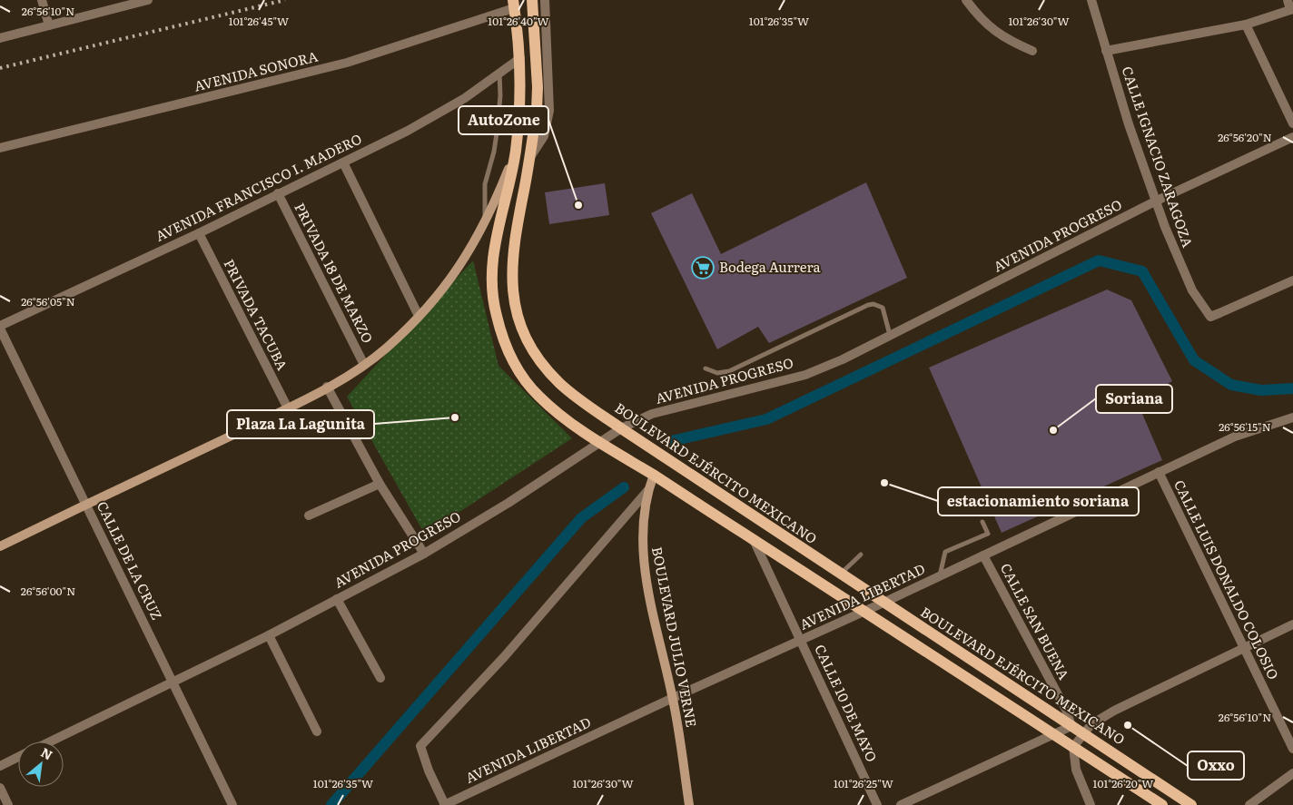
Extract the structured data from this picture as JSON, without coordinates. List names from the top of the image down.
{
  "streets": {
    "main road": ["BOULEVARD EJÉRCITO MEXICANO", "BOULEVARD JULIO VERNE"],
    "street": [
      "AVENIDA SONORA",
      "CALLE IGNACIO ZARAGOZA",
      "AVENIDA FRANCISCO I. MADERO",
      "AVENIDA PROGRESO",
      "PRIVADA 18 DE MARZO",
      "PRIVADA TACUBA",
      "CALLE DE LA CRUZ",
      "CALLE LUIS DONALDO COLOSIO",
      "AVENIDA LIBERTAD",
      "CALLE SAN BUENA",
      "CALLE 10 DE MAYO"
    ]
  },
  "crossings": [
    ["CALLE IGNACIO ZARAGOZA", "AVENIDA PROGRESO"],
    ["AVENIDA FRANCISCO I. MADERO", "PRIVADA 18 DE MARZO"],
    ["AVENIDA FRANCISCO I. MADERO", "PRIVADA TACUBA"],
    ["AVENIDA FRANCISCO I. MADERO", "CALLE DE LA CRUZ"],
    ["AVENIDA PROGRESO", "BOULEVARD EJÉRCITO MEXICANO"],
    ["AVENIDA PROGRESO", "CALLE DE LA CRUZ"],
    ["BOULEVARD EJÉRCITO MEXICANO", "AVENIDA LIBERTAD"],
    ["BOULEVARD EJÉRCITO MEXICANO", "CALLE SAN BUENA"],
    ["CALLE LUIS DONALDO COLOSIO", "AVENIDA LIBERTAD"],
    ["AVENIDA LIBERTAD", "CALLE SAN BUENA"],
    ["AVENIDA LIBERTAD", "BOULEVARD JULIO VERNE"],
    ["AVENIDA LIBERTAD", "CALLE 10 DE MAYO"]
  ],
  "places": {
    "other": [
      "AutoZone",
      "Plaza La Lagunita",
      "Soriana",
      "estacionamiento soriana",
      "Oxxo"
    ],
    "supermarket": ["Bodega Aurrera"]
  },
  "north": "top right",
  "coordinates": [
    "26°56'10\"N",
    "101°26'45\"W",
    "101°26'40\"W",
    "101°26'35\"W",
    "101°26'30\"W",
    "26°56'20\"N",
    "26°56'05\"N",
    "26°56'15\"N",
    "26°56'00\"N",
    "101°26'25\"W",
    "101°26'20\"W"
  ]
}
